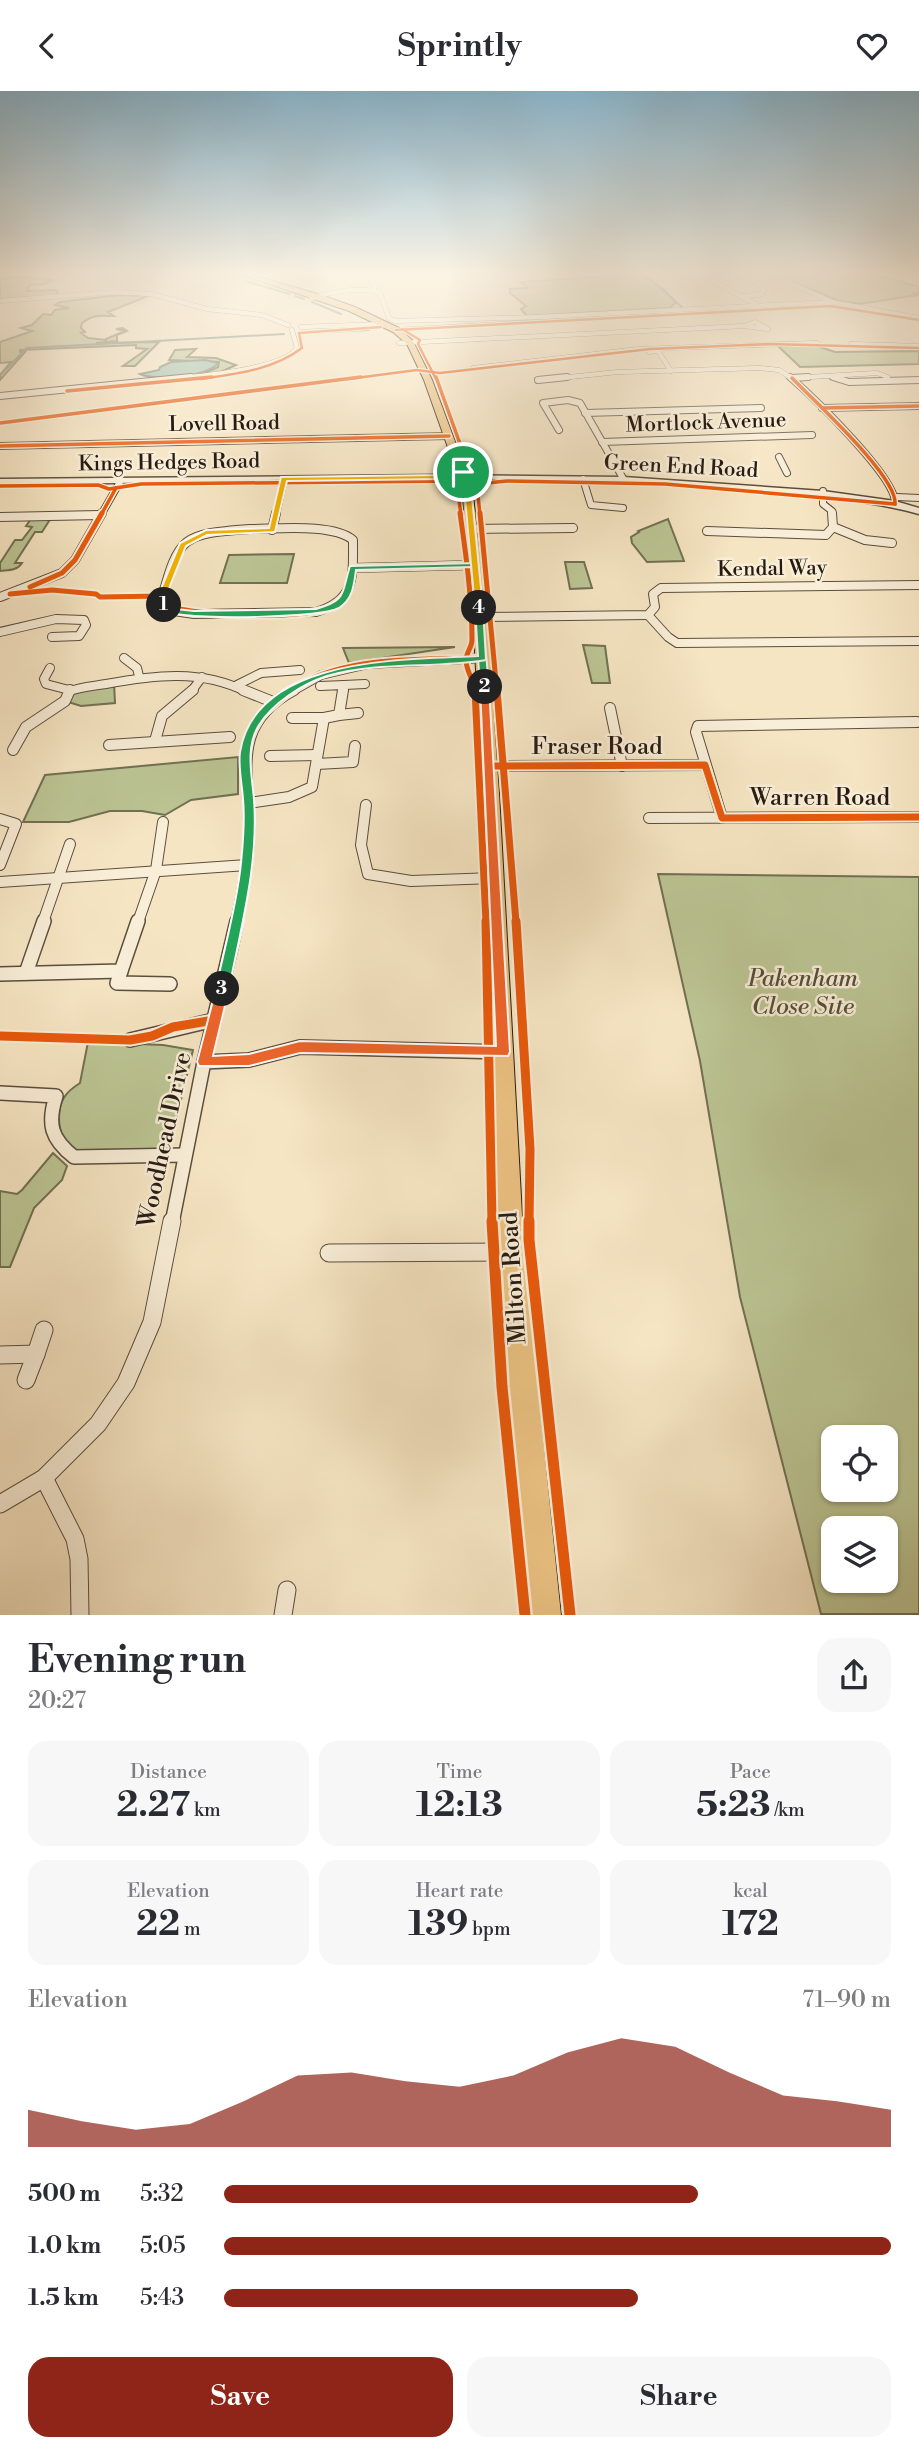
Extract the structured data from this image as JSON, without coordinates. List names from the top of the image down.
{
  "streets": {
    "main road": ["Milton Road"],
    "street": [
      "Mortlock Avenue",
      "Lovell Road",
      "Kings Hedges Road",
      "Green End Road",
      "Kendal Way",
      "Fraser Road",
      "Warren Road",
      "Woodhead Drive"
    ]
  },
  "crossings": [
    ["Lovell Road", "Milton Road"],
    ["Kings Hedges Road", "Green End Road"],
    ["Kings Hedges Road", "Milton Road"],
    ["Green End Road", "Milton Road"],
    ["Fraser Road", "Milton Road"],
    ["Woodhead Drive", "Milton Road"]
  ],
  "parks": ["Pakenham Close Site"],
  "page": {
    "header": "Sprintly",
    "pins": [
      "1",
      "4",
      "2",
      "3"
    ],
    "heading": ["Evening run", "20:27"],
    "stats": [
      ["Distance", "2.27 km"],
      ["Time", "12:13"],
      ["Pace", "5:23 /km"],
      ["Elevation", "22 m"],
      ["Heart rate", "139 bpm"],
      ["kcal", "172"]
    ],
    "chart": ["Elevation", "71–90 m"],
    "list": [
      {
        "name": "500 m",
        "note": "5:32"
      },
      {
        "name": "1.0 km",
        "note": "5:05"
      },
      {
        "name": "1.5 km",
        "note": "5:43"
      }
    ],
    "buttons": ["Save", "Share"]
  }
}
